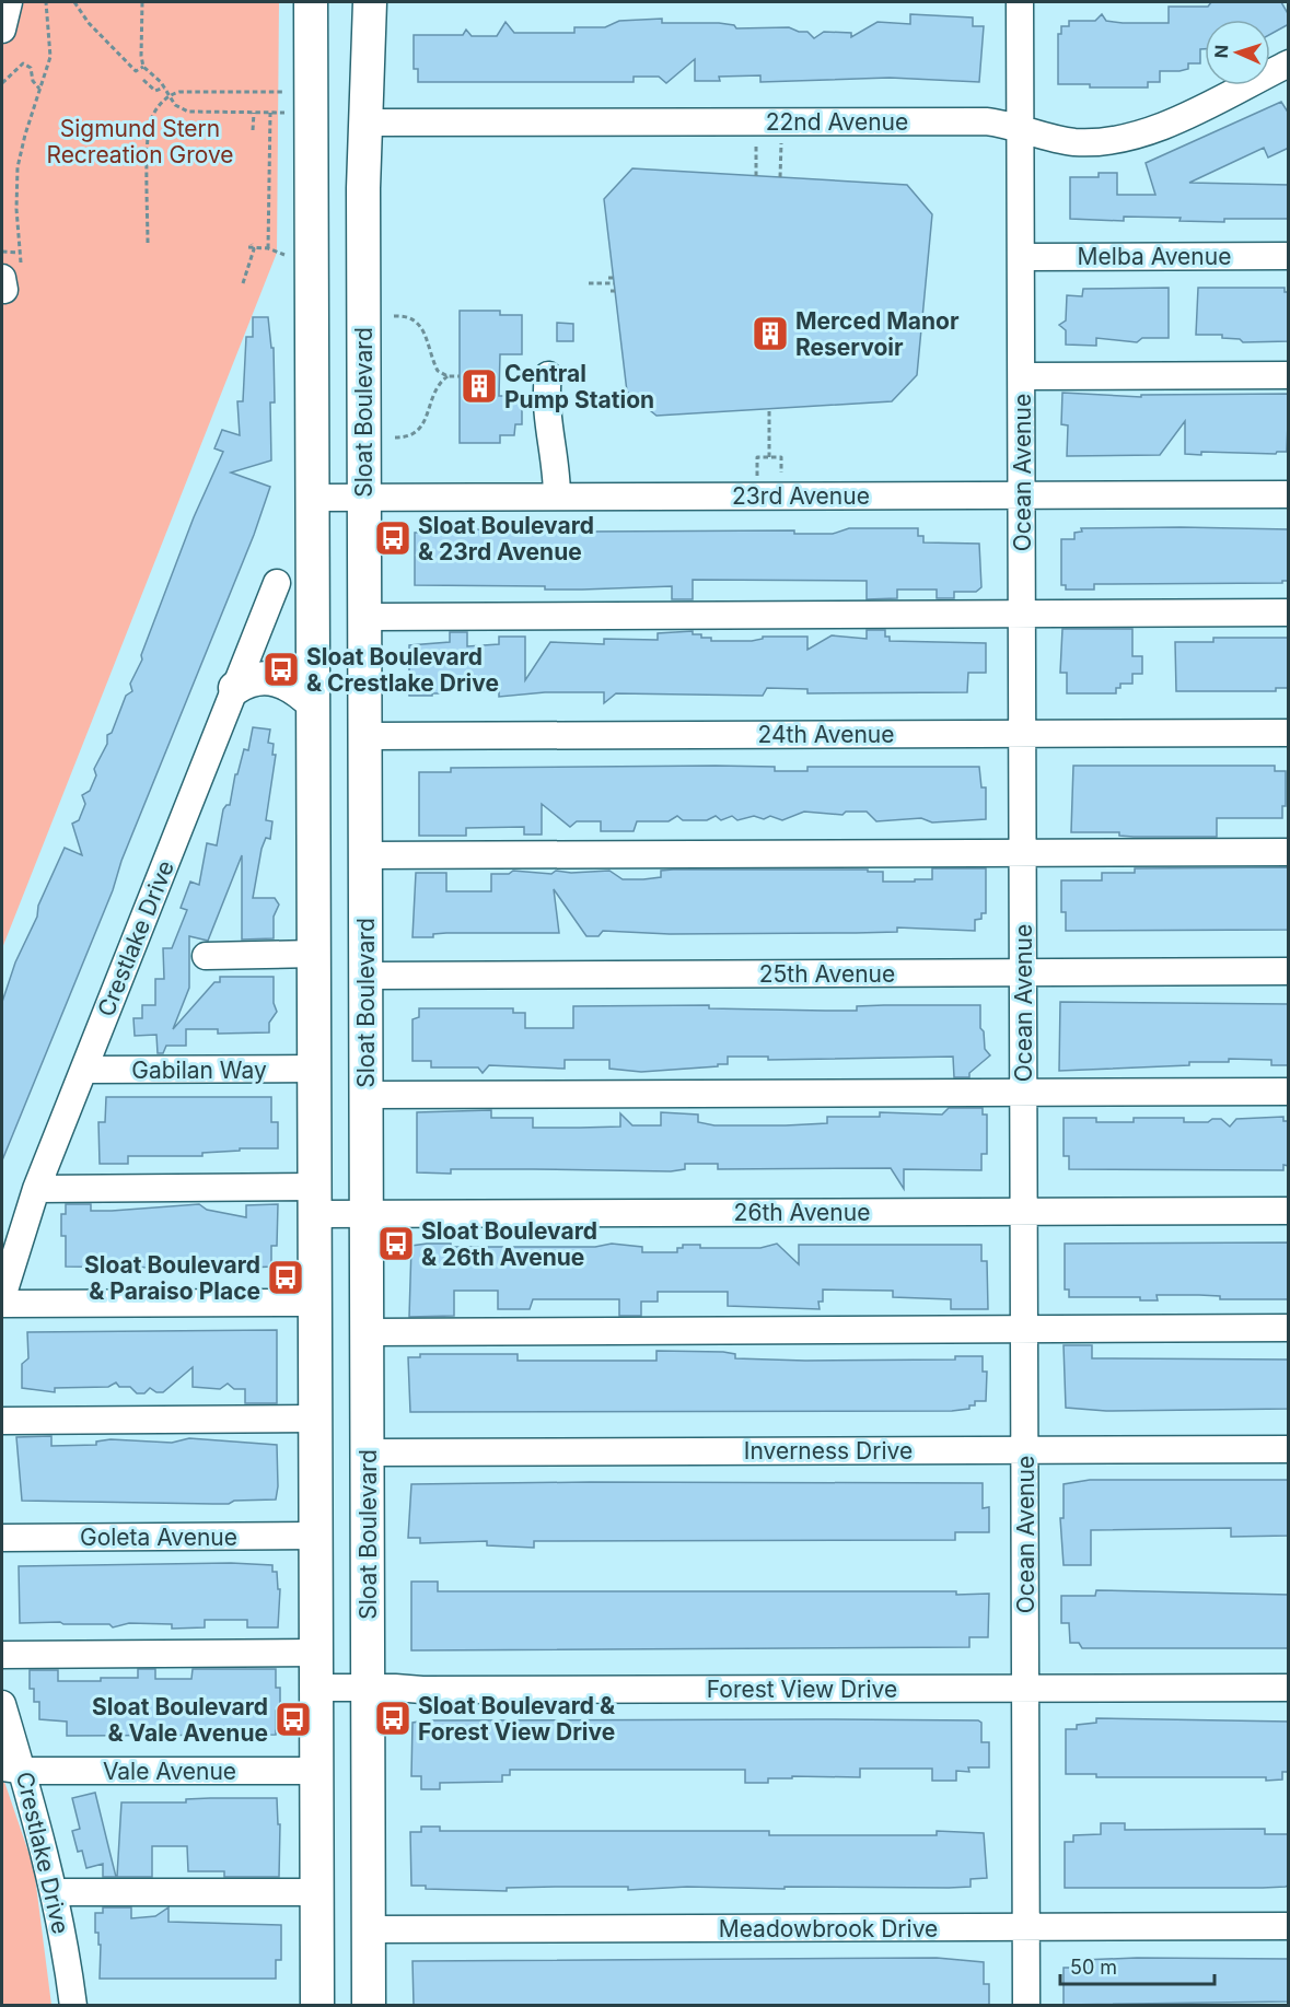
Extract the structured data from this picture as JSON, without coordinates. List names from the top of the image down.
{
  "streets": {
    "main road": ["Sloat Boulevard"],
    "street": [
      "22nd Avenue",
      "Melba Avenue",
      "Ocean Avenue",
      "23rd Avenue",
      "24th Avenue",
      "Crestlake Drive",
      "25th Avenue",
      "Gabilan Way",
      "26th Avenue",
      "Inverness Drive",
      "Goleta Avenue",
      "Forest View Drive",
      "Vale Avenue",
      "Meadowbrook Drive"
    ]
  },
  "crossings": [
    ["22nd Avenue", "Sloat Boulevard"],
    ["22nd Avenue", "Ocean Avenue"],
    ["Melba Avenue", "Ocean Avenue"],
    ["Sloat Boulevard", "23rd Avenue"],
    ["Sloat Boulevard", "24th Avenue"],
    ["Sloat Boulevard", "25th Avenue"],
    ["Sloat Boulevard", "26th Avenue"],
    ["Sloat Boulevard", "Inverness Drive"],
    ["Sloat Boulevard", "Forest View Drive"],
    ["Sloat Boulevard", "Meadowbrook Drive"],
    ["Ocean Avenue", "23rd Avenue"],
    ["Ocean Avenue", "24th Avenue"],
    ["Ocean Avenue", "25th Avenue"],
    ["Ocean Avenue", "26th Avenue"],
    ["Ocean Avenue", "Inverness Drive"],
    ["Ocean Avenue", "Forest View Drive"],
    ["Ocean Avenue", "Meadowbrook Drive"],
    ["Crestlake Drive", "Gabilan Way"],
    ["Crestlake Drive", "26th Avenue"],
    ["Crestlake Drive", "Vale Avenue"]
  ],
  "parks": ["Sigmund Stern Recreation Grove"],
  "places": {
    "building": ["Merced Manor Reservoir", "Central Pump Station"],
    "bus stop": [
      "Sloat Boulevard & 23rd Avenue",
      "Sloat Boulevard & Crestlake Drive",
      "Sloat Boulevard & 26th Avenue",
      "Sloat Boulevard & Paraiso Place",
      "Sloat Boulevard & Forest View Drive",
      "Sloat Boulevard & Vale Avenue"
    ]
  },
  "scale_bar": "50 m",
  "north": "left"
}
